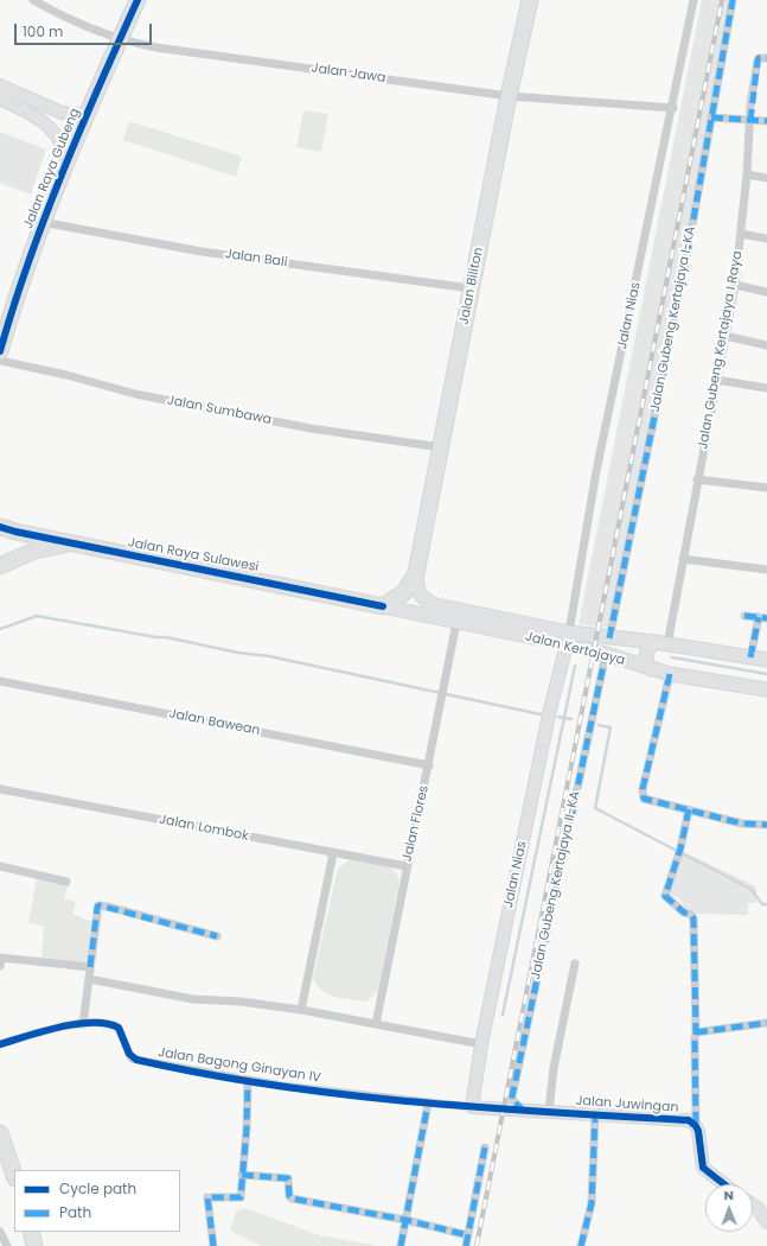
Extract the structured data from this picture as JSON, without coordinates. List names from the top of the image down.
{
  "streets": {
    "highway": ["Jalan Raya Gubeng", "Jalan Biliton", "Jalan Raya Sulawesi"],
    "main road": ["Jalan Kertajaya"],
    "street": [
      "Jalan Jawa",
      "Jalan Bali",
      "Jalan Nias",
      "Jalan Gubeng Kertajaya I-KA",
      "Jalan Gubeng Kertajaya I Raya",
      "Jalan Sumbawa",
      "Jalan Bawean",
      "Jalan Flores",
      "Jalan Lombok",
      "Jalan Gubeng Kertajaya II-KA",
      "Jalan Bagong Ginayan IV",
      "Jalan Juwingan"
    ]
  },
  "crossings": [
    ["Jalan Jawa", "Jalan Raya Gubeng"],
    ["Jalan Jawa", "Jalan Biliton"],
    ["Jalan Jawa", "Jalan Nias"],
    ["Jalan Raya Gubeng", "Jalan Bali"],
    ["Jalan Bali", "Jalan Biliton"],
    ["Jalan Biliton", "Jalan Sumbawa"],
    ["Jalan Biliton", "Jalan Kertajaya"],
    ["Jalan Nias", "Jalan Kertajaya"],
    ["Jalan Nias", "Jalan Bagong Ginayan IV"],
    ["Jalan Gubeng Kertajaya I-KA", "Jalan Kertajaya"],
    ["Jalan Gubeng Kertajaya I Raya", "Jalan Kertajaya"],
    ["Jalan Raya Sulawesi", "Jalan Kertajaya"],
    ["Jalan Kertajaya", "Jalan Flores"],
    ["Jalan Kertajaya", "Jalan Gubeng Kertajaya II-KA"],
    ["Jalan Bawean", "Jalan Flores"],
    ["Jalan Flores", "Jalan Lombok"],
    ["Jalan Gubeng Kertajaya II-KA", "Jalan Juwingan"],
    ["Jalan Bagong Ginayan IV", "Jalan Juwingan"]
  ],
  "legend": ["Cycle path", "Path"],
  "scale_bar": "100 m",
  "north": "top"
}
